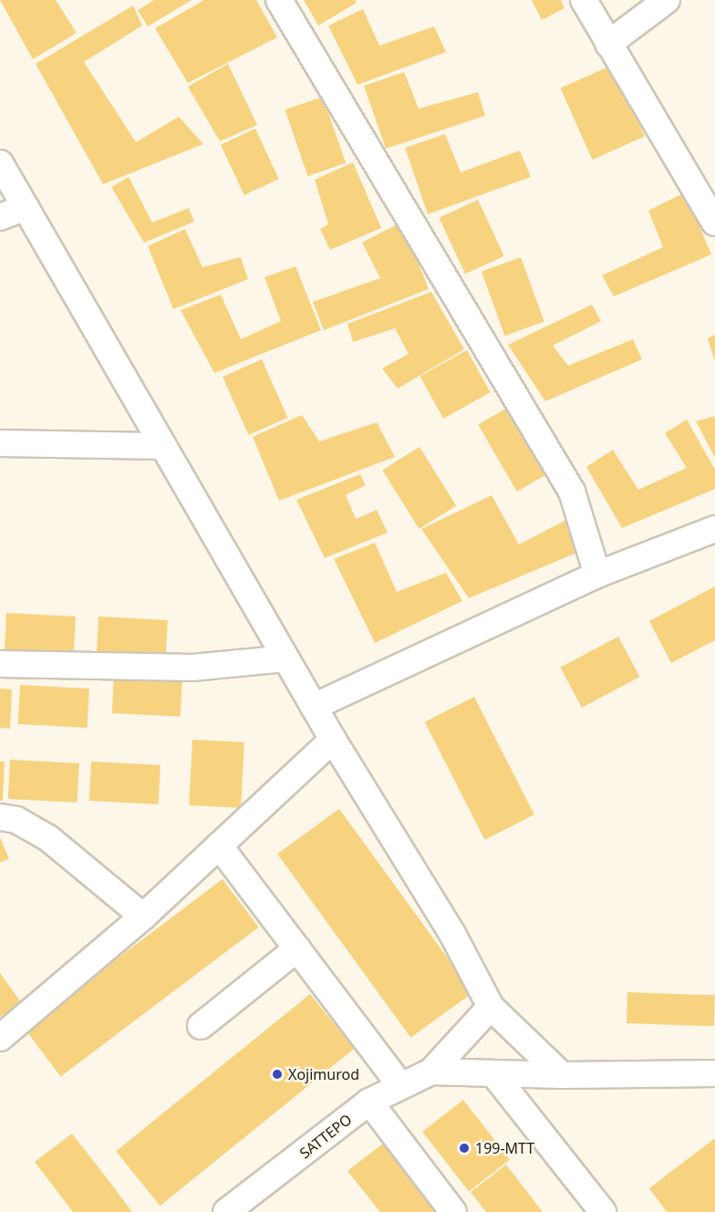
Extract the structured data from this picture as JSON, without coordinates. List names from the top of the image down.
{
  "streets": {
    "street": ["SATTEPO"]
  },
  "places": ["Xojimurod", "199-MTT"]
}
